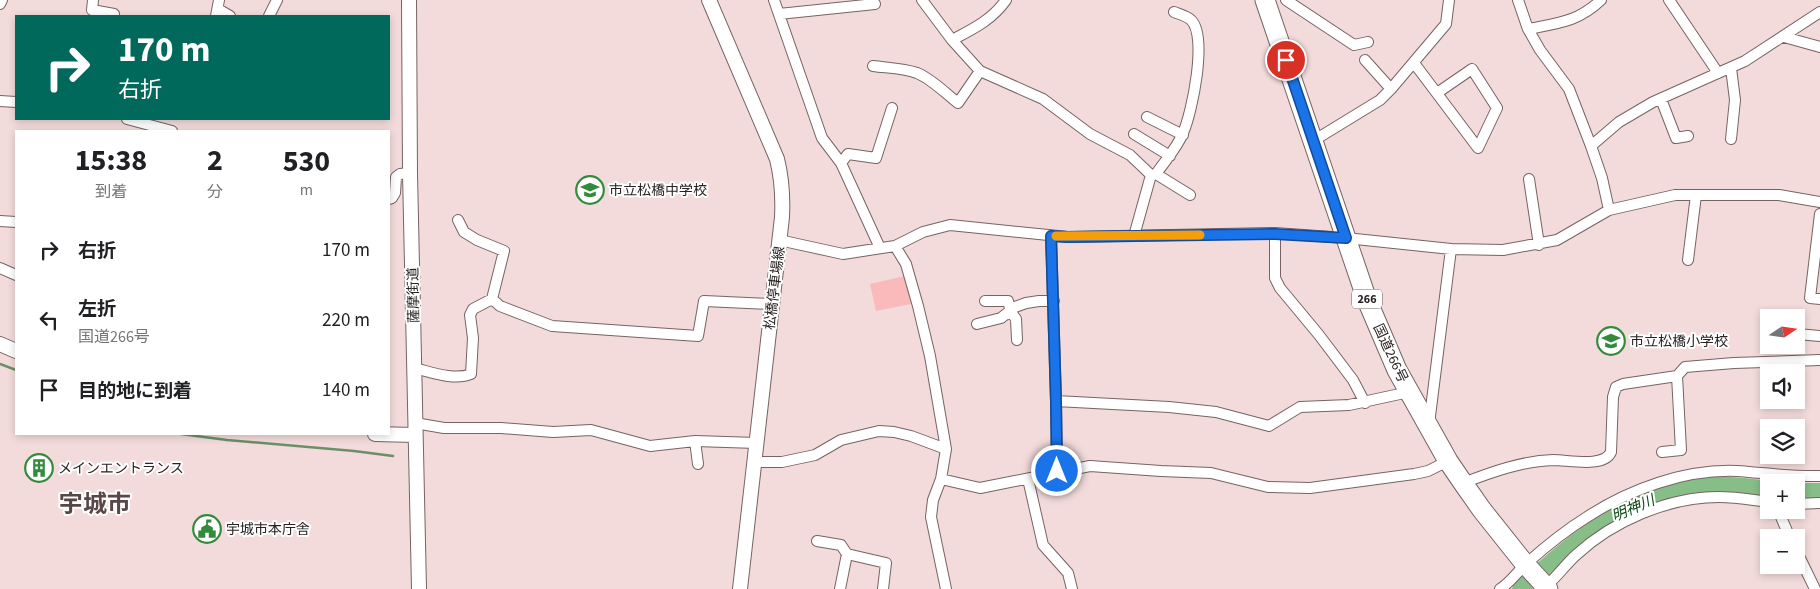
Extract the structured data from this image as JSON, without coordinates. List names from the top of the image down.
{
  "streets": {
    "highway": ["266", "国道266号"],
    "street": ["松橋停車場線", "薩摩街道"]
  },
  "districts": ["宇城市"],
  "water": ["明神川"],
  "places": {
    "school or university": ["市立松橋中学校", "市立松橋小学校"],
    "building": ["メインエントランス"],
    "public building": ["宇城市本庁舎"]
  },
  "north": "right",
  "page": {
    "turn": ["170 m", "右折"],
    "eta": [
      "15:38",
      "到着",
      "2",
      "分",
      "530",
      "m"
    ],
    "list": [
      {
        "name": "右折",
        "value": "170 m"
      },
      {
        "name": "左折",
        "note": "国道266号",
        "value": "220 m"
      },
      {
        "name": "目的地に到着",
        "value": "140 m"
      }
    ],
    "map_buttons": ["+", "−"]
  }
}
